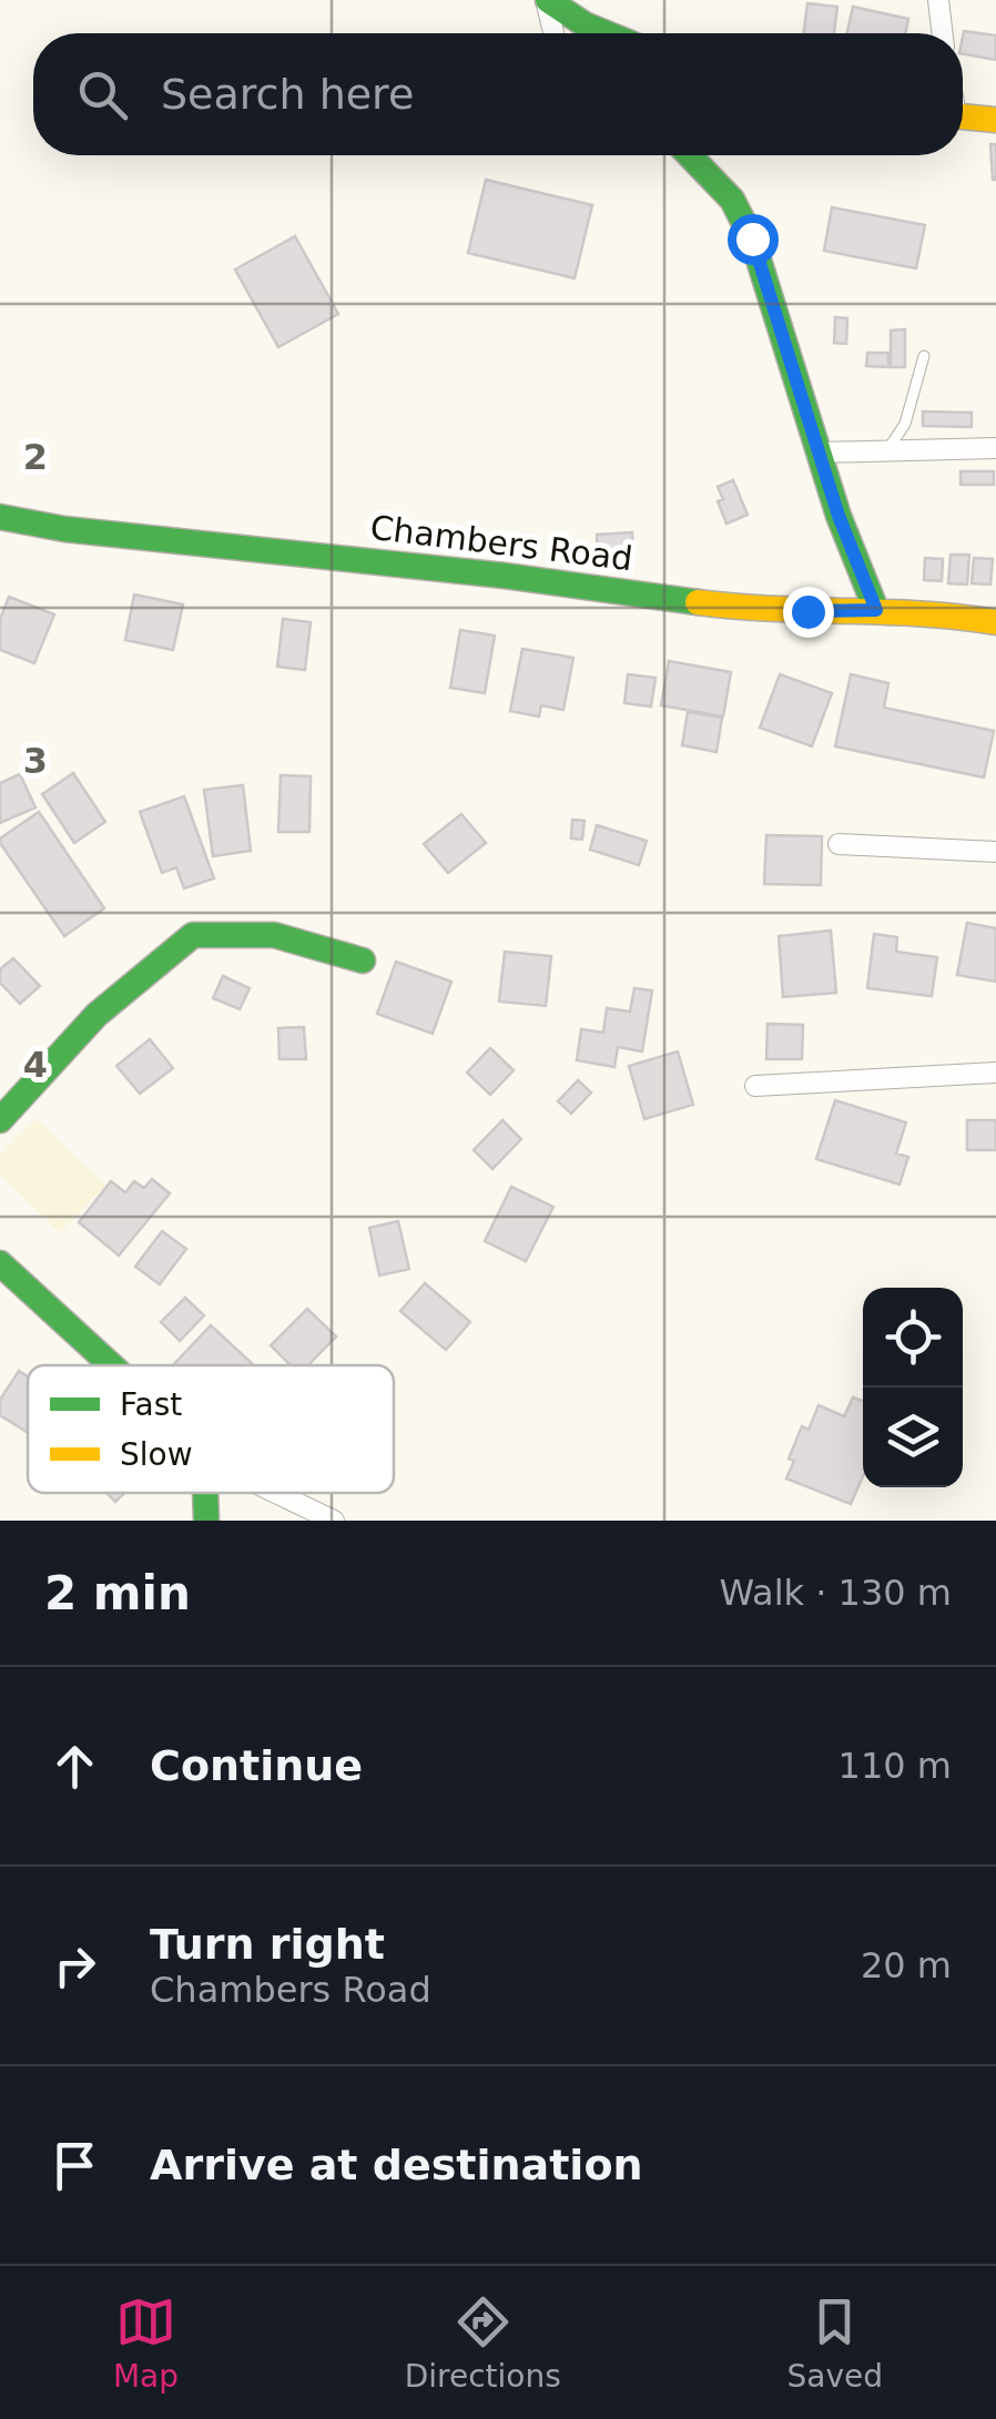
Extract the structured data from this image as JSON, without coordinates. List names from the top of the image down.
{
  "streets": {
    "street": ["Chambers Road"]
  },
  "legend": ["Fast", "Slow"],
  "page": {
    "search": "Search here",
    "heading": ["2 min", "Walk · 130 m"],
    "list": [
      ["Continue", "110 m"],
      ["Turn right", "Chambers Road", "20 m"],
      "Arrive at destination"
    ],
    "nav": ["Map", "Directions", "Saved"]
  },
  "grid": {
    "rows": ["2", "3", "4"]
  }
}
